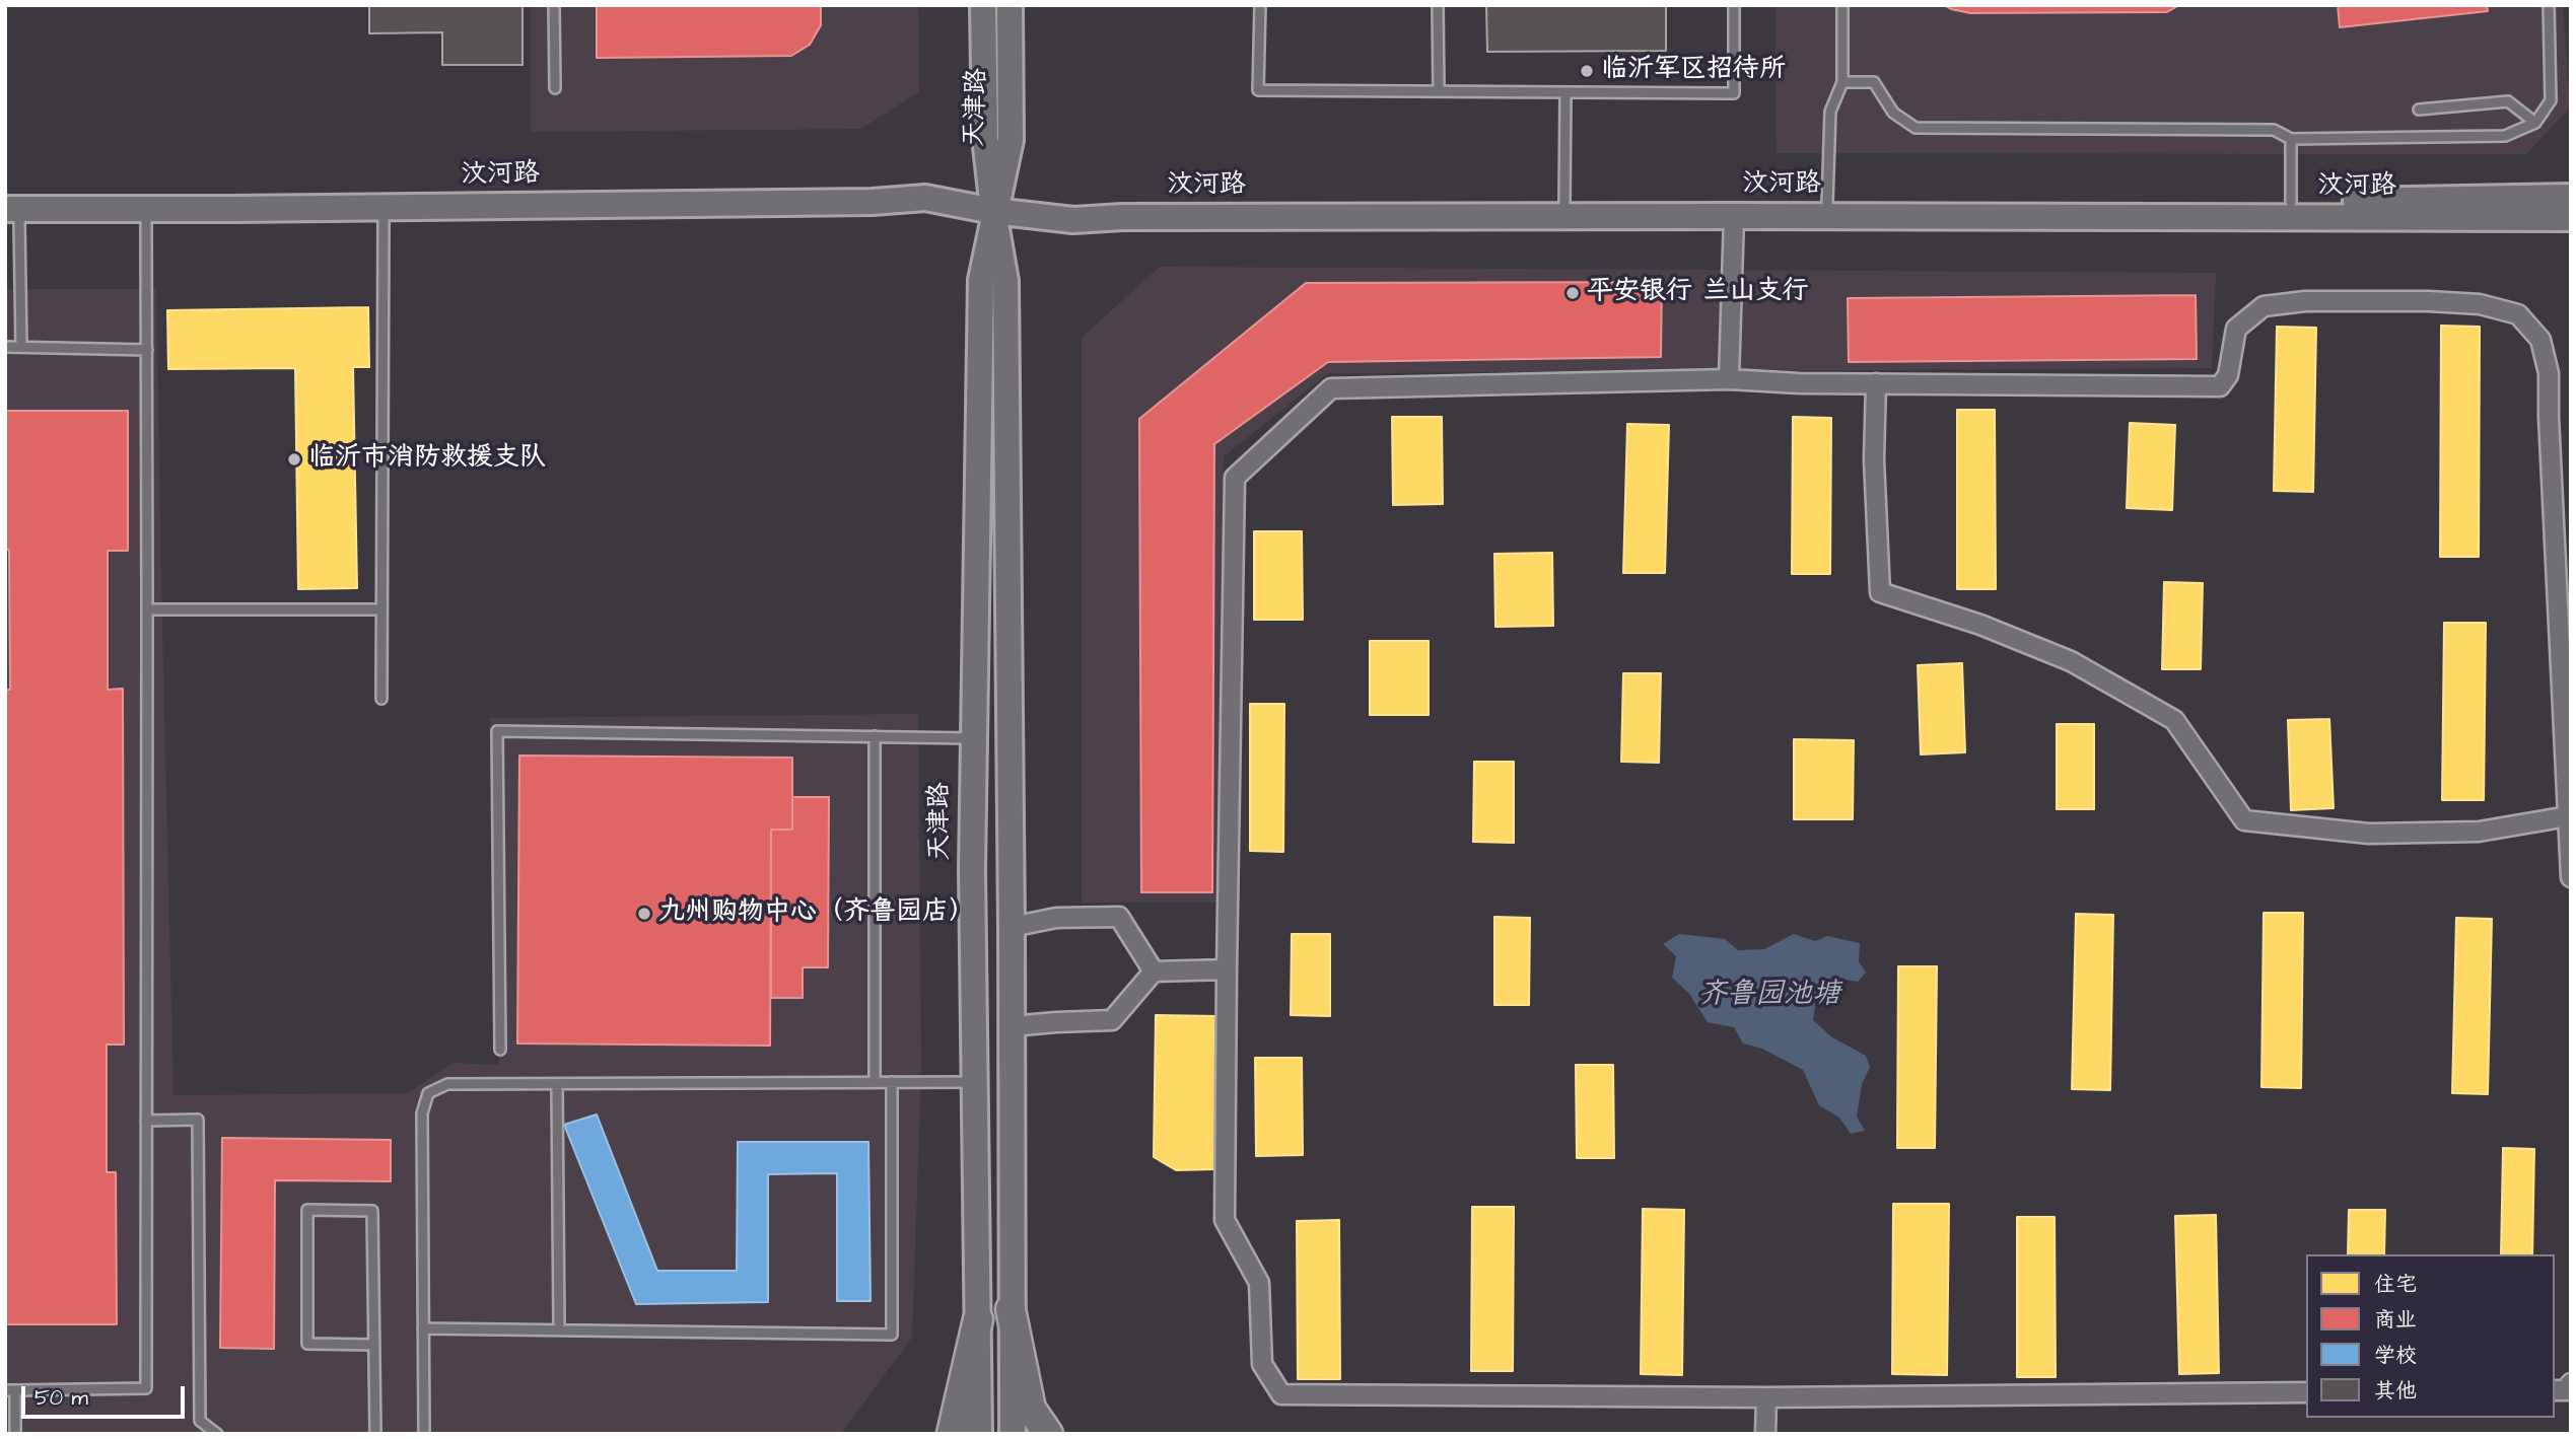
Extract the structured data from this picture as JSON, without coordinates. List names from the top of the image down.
{
  "streets": {
    "street": ["天津路", "汶河路"]
  },
  "crossings": [
    ["天津路", "汶河路"]
  ],
  "water": ["齐鲁园池塘"],
  "places": [
    "临沂军区招待所",
    "平安银行 兰山支行",
    "临沂市消防救援支队",
    "九州购物中心（齐鲁园店）"
  ],
  "legend": [
    "住宅",
    "商业",
    "学校",
    "其他"
  ],
  "scale_bar": "50 m"
}
